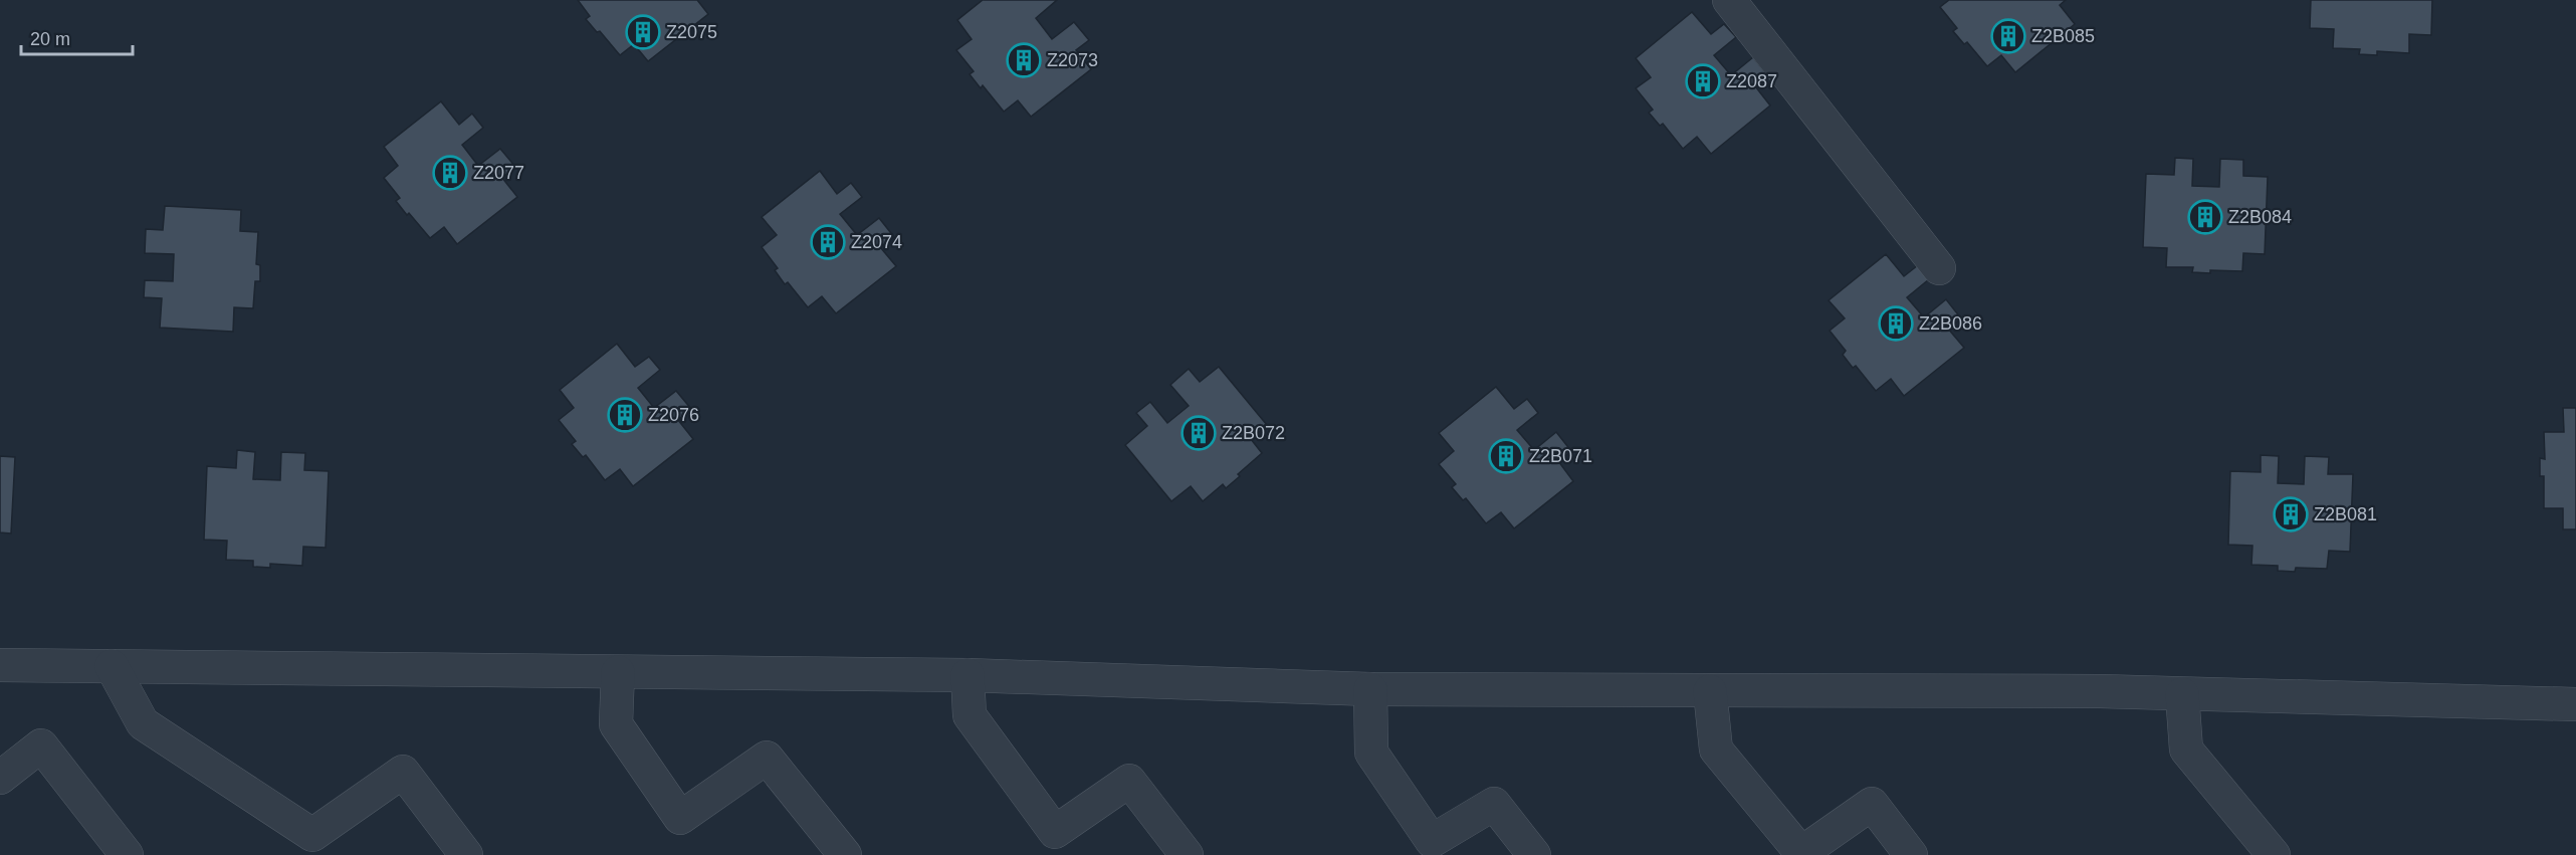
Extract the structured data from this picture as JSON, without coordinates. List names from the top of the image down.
{
  "places": {
    "building": [
      "Z2075",
      "Z2B085",
      "Z2073",
      "Z2087",
      "Z2077",
      "Z2B084",
      "Z2074",
      "Z2B086",
      "Z2076",
      "Z2B072",
      "Z2B071",
      "Z2B081"
    ]
  },
  "scale_bar": "20 m"
}
